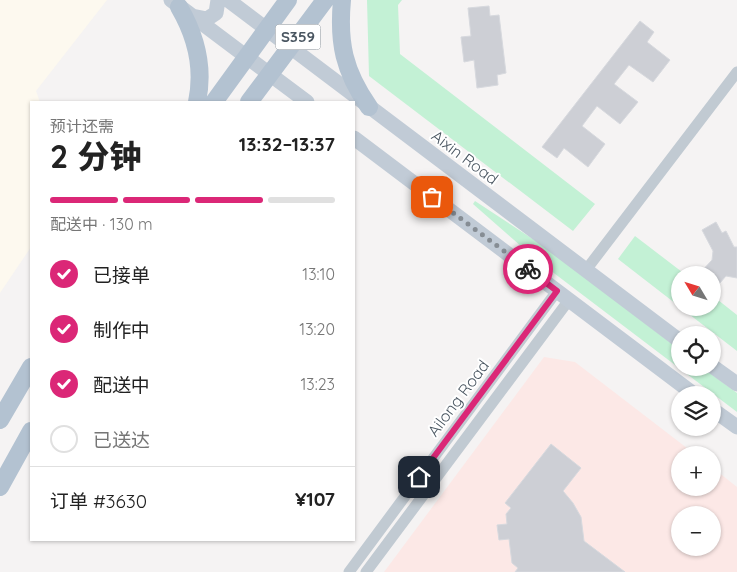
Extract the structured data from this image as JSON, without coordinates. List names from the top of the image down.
{
  "streets": {
    "main road": ["S359"],
    "street": ["Aixin Road", "Ailong Road"]
  },
  "crossings": [
    ["S359", "Aixin Road"]
  ],
  "north": "top left",
  "page": {
    "heading": ["2 分钟", "预计还需", "13:32–13:37"],
    "panel": ["订单 #3630", "¥107"],
    "bar": "配送中 · 130 m",
    "list": [
      ["已接单", "13:10"],
      ["制作中", "13:20"],
      ["配送中", "13:23"],
      "已送达"
    ],
    "map_buttons": ["+", "−"]
  }
}
